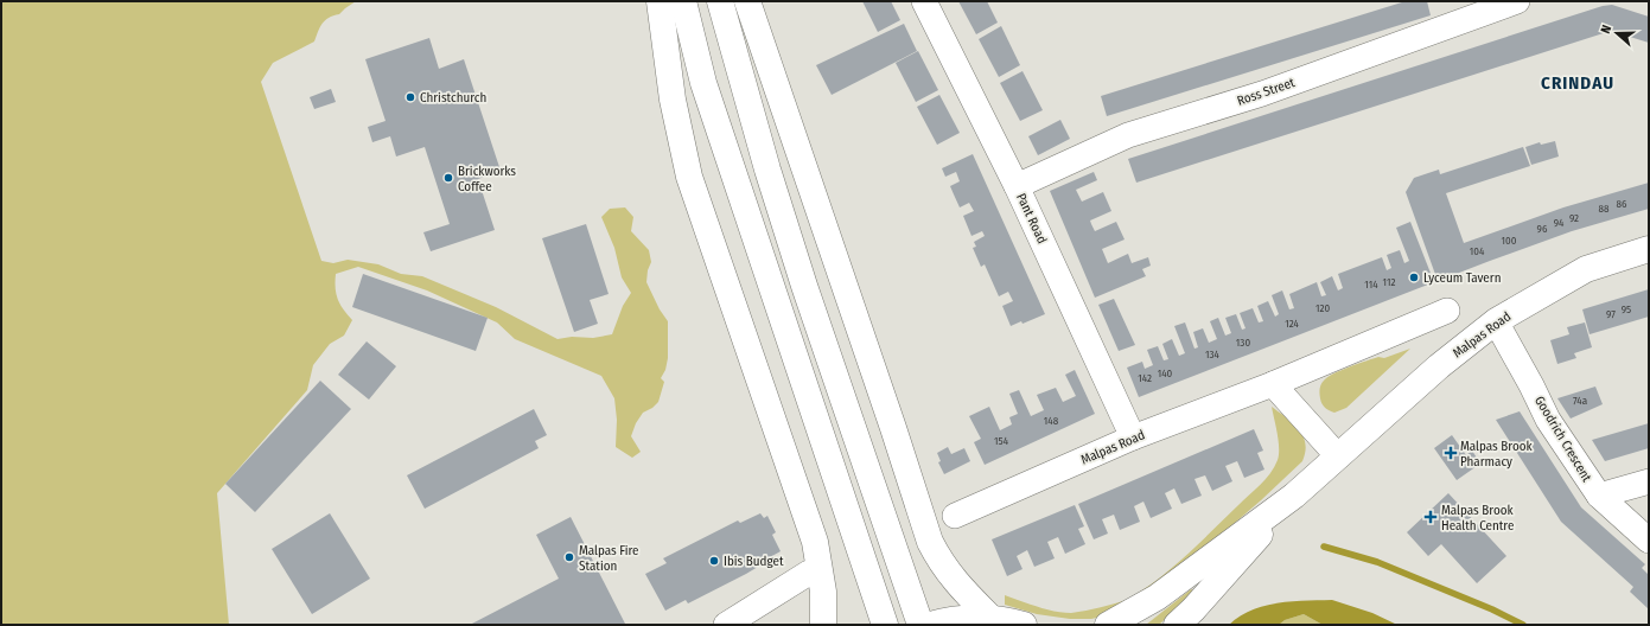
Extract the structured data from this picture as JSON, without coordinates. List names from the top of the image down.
{
  "streets": {
    "main road": ["Malpas Road"],
    "street": ["Ross Street", "Pant Road", "Goodrich Crescent"]
  },
  "crossings": [
    ["Ross Street", "Pant Road"],
    ["Pant Road", "Malpas Road"],
    ["Malpas Road", "Goodrich Crescent"]
  ],
  "districts": ["CRINDAU"],
  "places": {
    "other": [
      "Christchurch",
      "Brickworks Coffee",
      "Lyceum Tavern",
      "Malpas Fire Station",
      "Ibis Budget"
    ],
    "health": ["Malpas Brook Pharmacy", "Malpas Brook Health Centre"]
  },
  "house_numbers": [
    "86",
    "88",
    "92",
    "94",
    "96",
    "100",
    "104",
    "112",
    "114",
    "120",
    "95",
    "97",
    "124",
    "130",
    "134",
    "140",
    "142",
    "74a",
    "148",
    "154"
  ],
  "north": "left"
}
